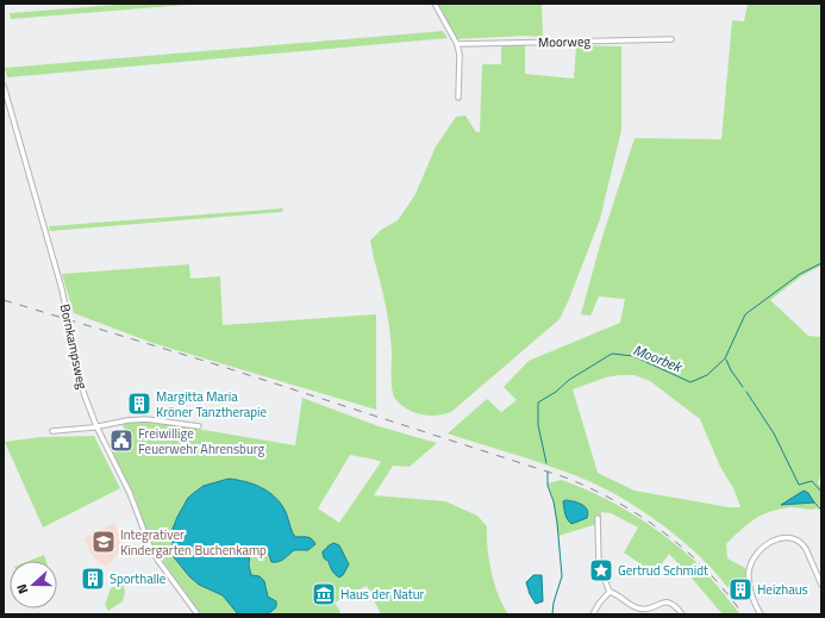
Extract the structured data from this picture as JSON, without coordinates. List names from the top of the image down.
{
  "streets": {
    "street": ["Moorweg", "Bornkampsweg"]
  },
  "water": ["Moorbek"],
  "places": {
    "building": ["Margitta Maria Kröner Tanztherapie", "Sporthalle", "Heizhaus"],
    "public building": ["Freiwillige Feuerwehr Ahrensburg"],
    "school or university": ["Integrativer Kindergarten Buchenkamp"],
    "place": ["Gertrud Schmidt"],
    "museum": ["Haus der Natur"]
  },
  "north": "left"
}
